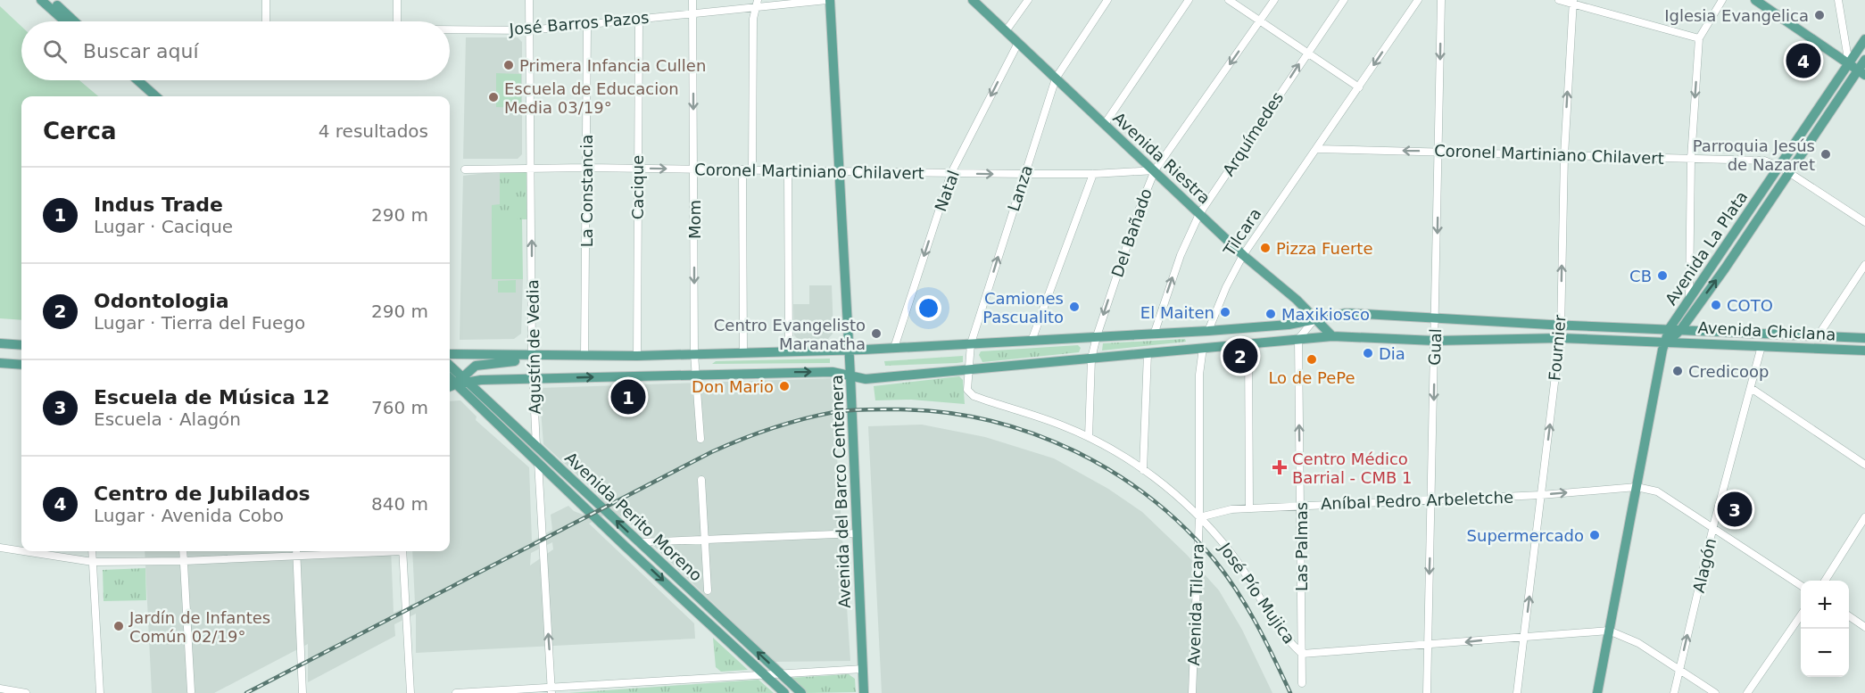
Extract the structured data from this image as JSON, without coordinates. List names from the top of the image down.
{
  "streets": {
    "main road": [
      "Avenida Riestra",
      "Tilcara",
      "Avenida La Plata",
      "Avenida Chiclana",
      "Avenida del Barco Centenera",
      "Avenida Perito Moreno"
    ],
    "street": [
      "José Barros Pazos",
      "Arquímedes",
      "Coronel Martiniano Chilavert",
      "Cacique",
      "Lanza",
      "La Constancia",
      "Natal",
      "Mom",
      "Del Bañado",
      "Agustín de Vedia",
      "Gual",
      "Fournier",
      "Aníbal Pedro Arbeletche",
      "Las Palmas",
      "Alagón",
      "José Pío Mujica",
      "Avenida Tilcara"
    ]
  },
  "crossings": [
    ["José Barros Pazos", "Cacique"],
    ["José Barros Pazos", "La Constancia"],
    ["José Barros Pazos", "Mom"],
    ["José Barros Pazos", "Agustín de Vedia"],
    ["José Barros Pazos", "Avenida del Barco Centenera"],
    ["Arquímedes", "Avenida Riestra"],
    ["Arquímedes", "Avenida Chiclana"],
    ["Coronel Martiniano Chilavert", "Avenida Riestra"],
    ["Coronel Martiniano Chilavert", "Cacique"],
    ["Coronel Martiniano Chilavert", "Lanza"],
    ["Coronel Martiniano Chilavert", "La Constancia"],
    ["Coronel Martiniano Chilavert", "Natal"],
    ["Coronel Martiniano Chilavert", "Mom"],
    ["Coronel Martiniano Chilavert", "Tilcara"],
    ["Coronel Martiniano Chilavert", "Del Bañado"],
    ["Coronel Martiniano Chilavert", "Avenida La Plata"],
    ["Coronel Martiniano Chilavert", "Agustín de Vedia"],
    ["Coronel Martiniano Chilavert", "Gual"],
    ["Coronel Martiniano Chilavert", "Fournier"],
    ["Coronel Martiniano Chilavert", "Avenida del Barco Centenera"],
    ["Avenida Riestra", "Lanza"],
    ["Avenida Riestra", "Natal"],
    ["Avenida Riestra", "Tilcara"],
    ["Avenida Riestra", "Del Bañado"],
    ["Avenida Riestra", "Avenida Chiclana"],
    ["Cacique", "Avenida Chiclana"],
    ["Lanza", "Avenida Chiclana"],
    ["Lanza", "José Pío Mujica"],
    ["La Constancia", "Avenida Chiclana"],
    ["Natal", "Avenida Chiclana"],
    ["Mom", "Avenida Chiclana"],
    ["Tilcara", "Avenida Chiclana"],
    ["Tilcara", "Aníbal Pedro Arbeletche"],
    ["Tilcara", "José Pío Mujica"],
    ["Tilcara", "Avenida Tilcara"],
    ["Del Bañado", "Avenida Chiclana"],
    ["Del Bañado", "José Pío Mujica"],
    ["Avenida La Plata", "Avenida Chiclana"],
    ["Avenida La Plata", "Aníbal Pedro Arbeletche"],
    ["Avenida Chiclana", "Agustín de Vedia"],
    ["Avenida Chiclana", "Gual"],
    ["Avenida Chiclana", "Fournier"],
    ["Avenida Chiclana", "Avenida del Barco Centenera"],
    ["Avenida Chiclana", "Avenida Perito Moreno"],
    ["Avenida Chiclana", "Las Palmas"],
    ["Avenida Chiclana", "Alagón"],
    ["Agustín de Vedia", "Avenida Perito Moreno"],
    ["Gual", "Aníbal Pedro Arbeletche"],
    ["Fournier", "Aníbal Pedro Arbeletche"],
    ["Aníbal Pedro Arbeletche", "Las Palmas"],
    ["Aníbal Pedro Arbeletche", "José Pío Mujica"],
    ["Aníbal Pedro Arbeletche", "Avenida Tilcara"],
    ["Las Palmas", "José Pío Mujica"],
    ["José Pío Mujica", "Avenida Tilcara"]
  ],
  "one_way": [
    "Arquímedes",
    "Natal",
    "Agustín de Vedia",
    "Gual",
    "Fournier",
    "Alagón"
  ],
  "places": {
    "other": [
      "Iglesia Evangelica",
      "Primera Infancia Cullen",
      "Escuela de Educacion Media 03/19°",
      "Parroquia Jesús de Nazaret",
      "Pizza Fuerte",
      "CB",
      "COTO",
      "Camiones Pascualito",
      "El Maiten",
      "Maxikiosco",
      "Centro Evangelisto Maranatha",
      "Dia",
      "Lo de PePe",
      "Credicoop",
      "Don Mario",
      "Supermercado",
      "Jardín de Infantes Común 02/19°"
    ],
    "health": ["Centro Médico Barrial - CMB 1"]
  },
  "page": {
    "search": "Buscar aquí",
    "pins": [
      "4",
      "2",
      "1",
      "3"
    ],
    "heading": ["Cerca", "4 resultados"],
    "list": [
      {
        "mark": "1",
        "name": "Indus Trade",
        "note": "Lugar · Cacique",
        "value": "290 m"
      },
      {
        "mark": "2",
        "name": "Odontologia",
        "note": "Lugar · Tierra del Fuego",
        "value": "290 m"
      },
      {
        "mark": "3",
        "name": "Escuela de Música 12",
        "note": "Escuela · Alagón",
        "value": "760 m"
      },
      {
        "mark": "4",
        "name": "Centro de Jubilados",
        "note": "Lugar · Avenida Cobo",
        "value": "840 m"
      }
    ],
    "map_buttons": ["+", "−"]
  }
}
